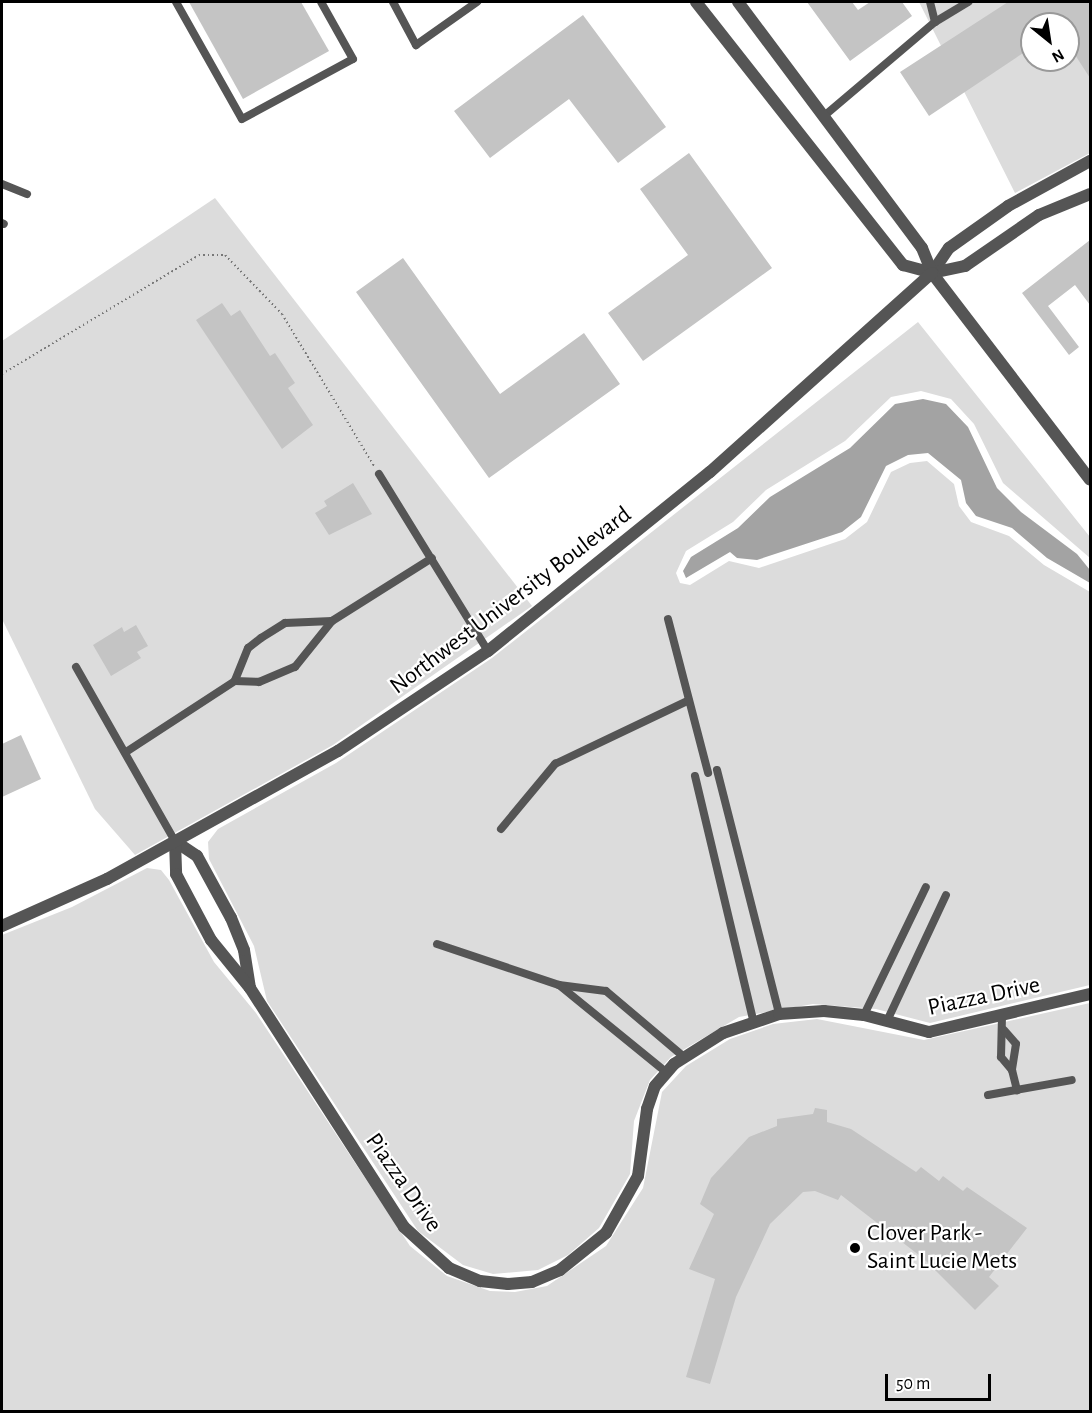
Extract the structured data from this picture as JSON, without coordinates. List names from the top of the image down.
{
  "streets": {
    "street": ["Northwest University Boulevard", "Piazza Drive"]
  },
  "crossings": [
    ["Northwest University Boulevard", "Piazza Drive"]
  ],
  "places": ["Clover Park - Saint Lucie Mets"],
  "scale_bar": "50 m",
  "north": "bottom right"
}
